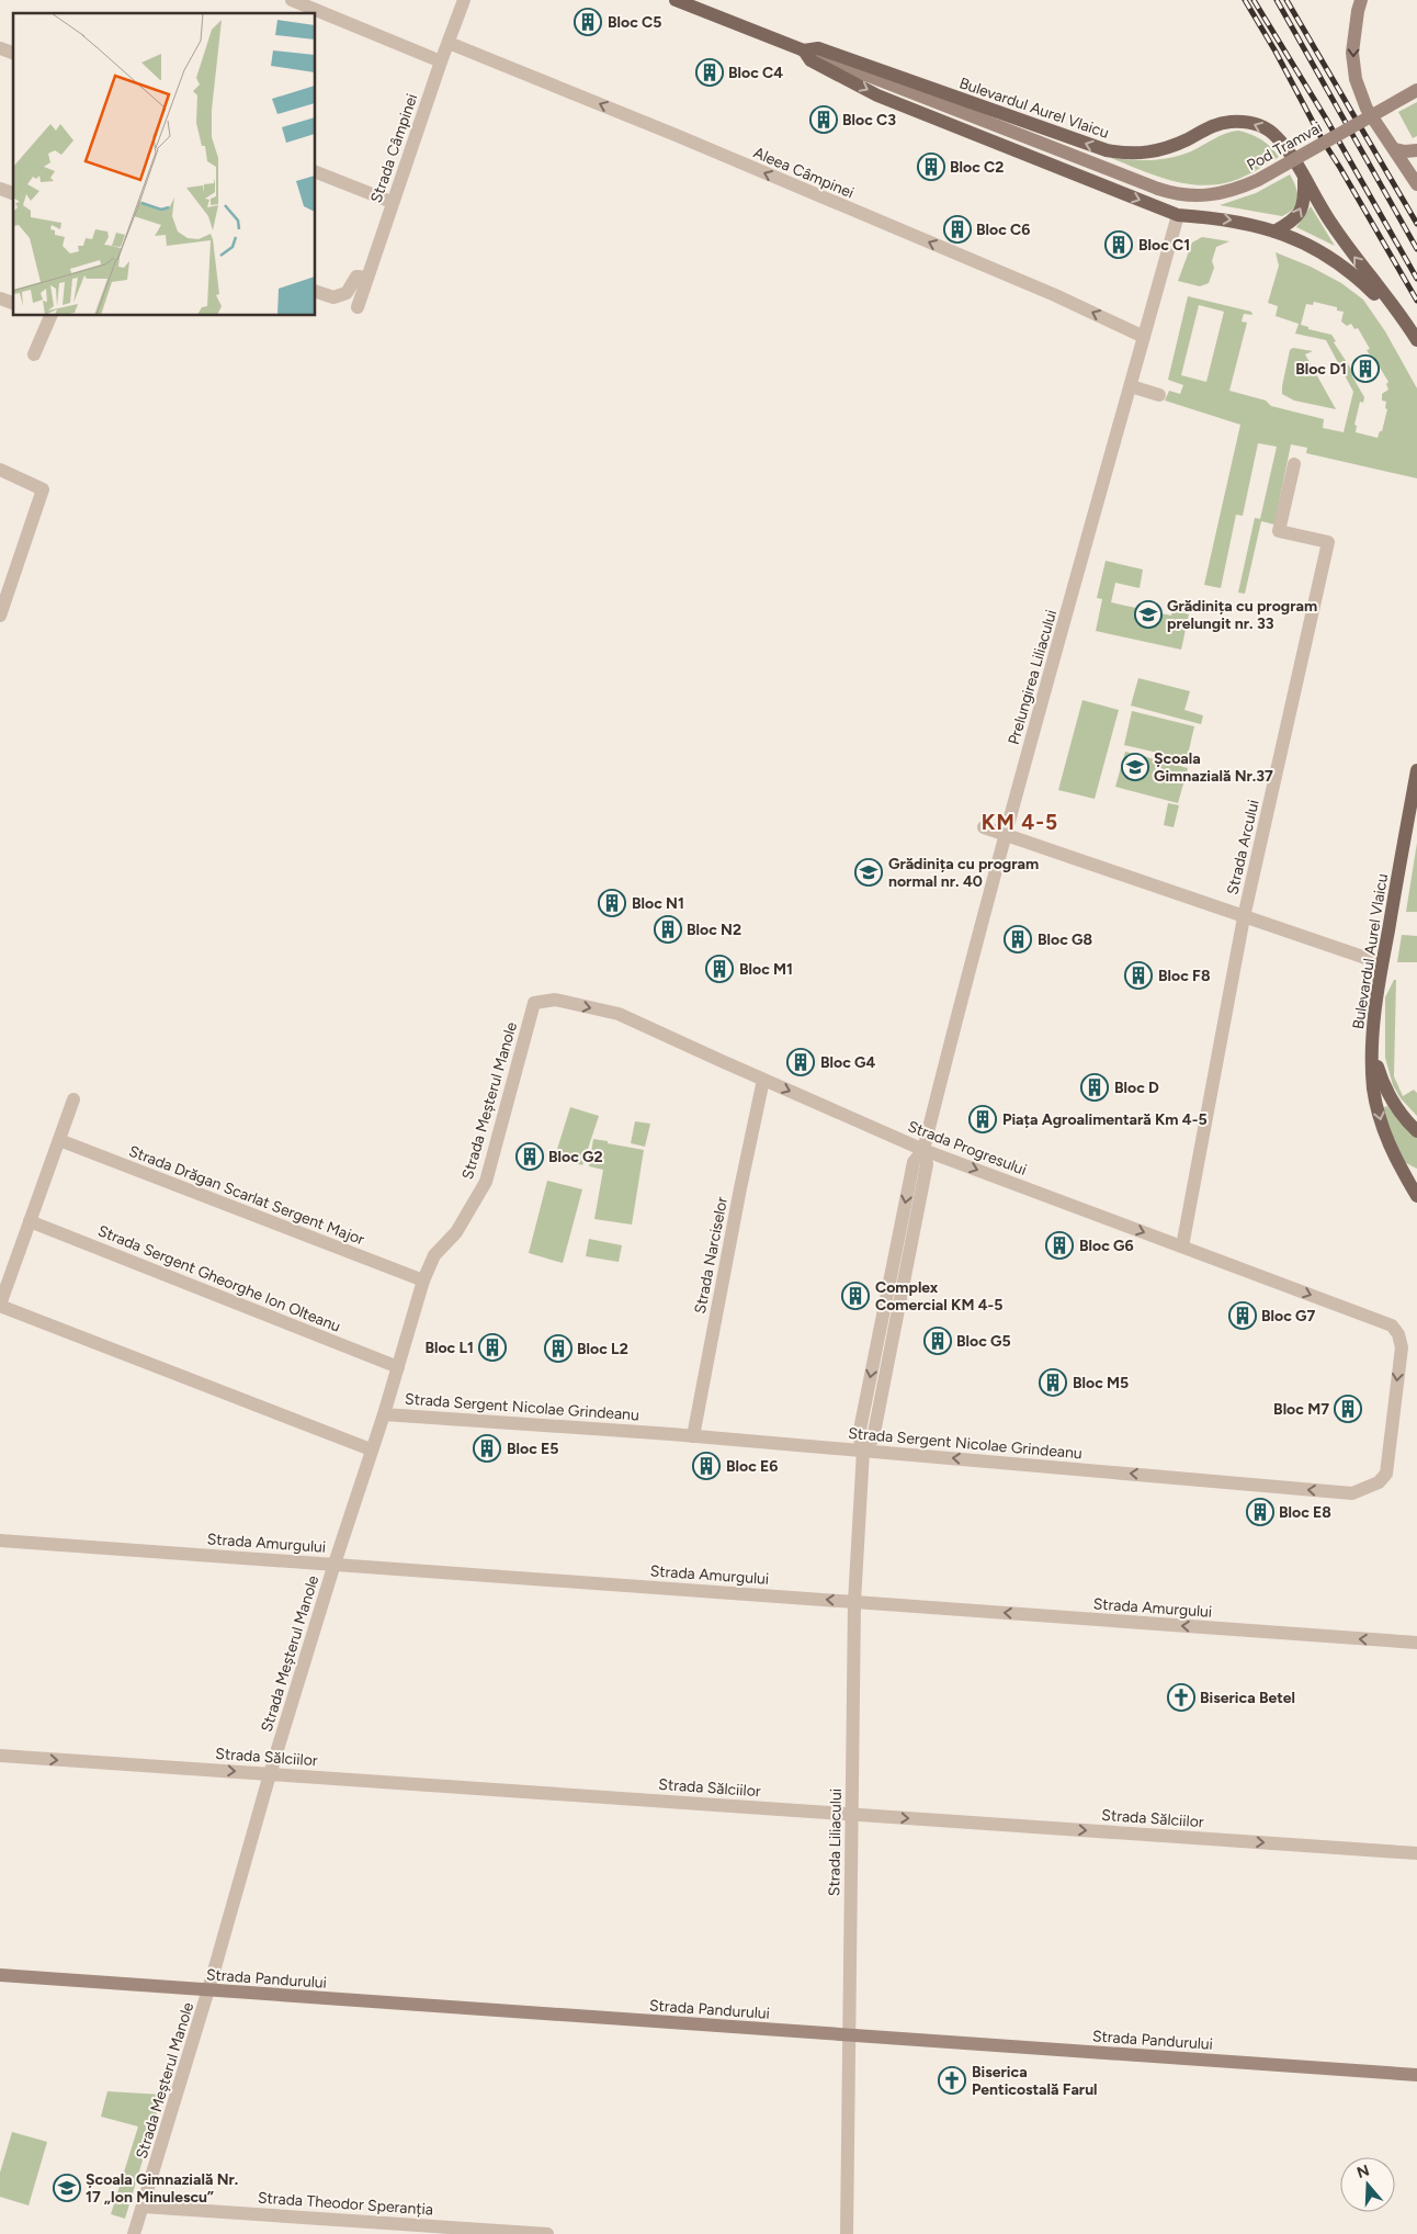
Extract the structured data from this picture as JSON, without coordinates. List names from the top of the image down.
{
  "streets": {
    "main road": ["Bulevardul Aurel Vlaicu"],
    "street": [
      "Pod Tramvai",
      "Strada Câmpinei",
      "Aleea Câmpinei",
      "Prelungirea Liliacului",
      "Strada Arcului",
      "Strada Meșterul Manole",
      "Strada Progresului",
      "Strada Drăgan Scarlat Sergent Major",
      "Strada Narciselor",
      "Strada Sergent Gheorghe Ion Olteanu",
      "Strada Sergent Nicolae Grindeanu",
      "Strada Amurgului",
      "Strada Sălciilor",
      "Strada Liliacului",
      "Strada Pandurului",
      "Strada Theodor Speranția"
    ]
  },
  "crossings": [
    ["Bulevardul Aurel Vlaicu", "Pod Tramvai"],
    ["Bulevardul Aurel Vlaicu", "Prelungirea Liliacului"],
    ["Strada Câmpinei", "Aleea Câmpinei"],
    ["Aleea Câmpinei", "Prelungirea Liliacului"],
    ["Prelungirea Liliacului", "Strada Progresului"],
    ["Prelungirea Liliacului", "Strada Sergent Nicolae Grindeanu"],
    ["Prelungirea Liliacului", "Strada Liliacului"],
    ["Strada Arcului", "Strada Progresului"],
    ["Strada Meșterul Manole", "Strada Progresului"],
    ["Strada Meșterul Manole", "Strada Drăgan Scarlat Sergent Major"],
    ["Strada Meșterul Manole", "Strada Sergent Gheorghe Ion Olteanu"],
    ["Strada Meșterul Manole", "Strada Sergent Nicolae Grindeanu"],
    ["Strada Meșterul Manole", "Strada Amurgului"],
    ["Strada Meșterul Manole", "Strada Sălciilor"],
    ["Strada Meșterul Manole", "Strada Pandurului"],
    ["Strada Meșterul Manole", "Strada Theodor Speranția"],
    ["Strada Progresului", "Strada Narciselor"],
    ["Strada Progresului", "Strada Sergent Nicolae Grindeanu"],
    ["Strada Narciselor", "Strada Sergent Nicolae Grindeanu"],
    ["Strada Sergent Nicolae Grindeanu", "Strada Liliacului"],
    ["Strada Amurgului", "Strada Liliacului"],
    ["Strada Sălciilor", "Strada Liliacului"],
    ["Strada Liliacului", "Strada Pandurului"]
  ],
  "one_way": [
    "Aleea Câmpinei",
    "Strada Progresului",
    "Strada Amurgului",
    "Strada Sălciilor"
  ],
  "districts": ["KM 4-5"],
  "places": {
    "building": [
      "Bloc C5",
      "Bloc C4",
      "Bloc C3",
      "Bloc C2",
      "Bloc C6",
      "Bloc C1",
      "Bloc D1",
      "Bloc N1",
      "Bloc N2",
      "Bloc G8",
      "Bloc M1",
      "Bloc F8",
      "Bloc G4",
      "Bloc D",
      "Piața Agroalimentară Km 4-5",
      "Bloc G2",
      "Bloc G6",
      "Complex Comercial KM 4-5",
      "Bloc G7",
      "Bloc G5",
      "Bloc L1",
      "Bloc L2",
      "Bloc M5",
      "Bloc M7",
      "Bloc E5",
      "Bloc E6",
      "Bloc E8"
    ],
    "school or university": [
      "Grădinița cu program prelungit nr. 33",
      "Școala Gimnazială Nr.37",
      "Grădinița cu program normal nr. 40",
      "Școala Gimnazială Nr. 17 „Ion Minulescu”"
    ],
    "church": ["Biserica Betel", "Biserica Penticostală Farul"]
  },
  "north": "top"
}
